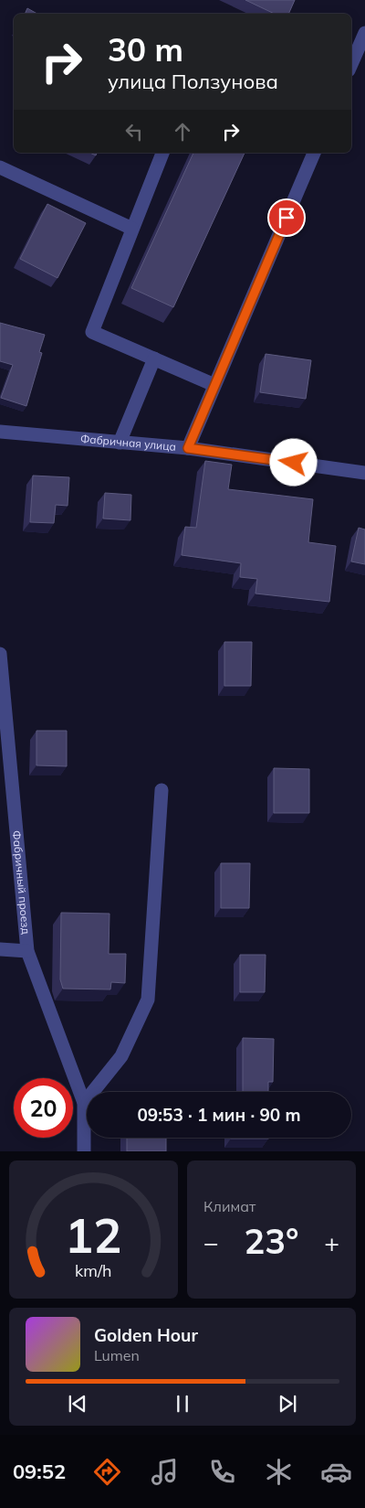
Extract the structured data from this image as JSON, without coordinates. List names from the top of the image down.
{
  "streets": {
    "street": ["Фабричная улица", "Фабричный проезд"]
  },
  "page": {
    "turn": ["30 m", "улица Ползунова"],
    "limit": "20",
    "trip": "09:53 · 1 мин · 90 m",
    "tile": "Климат",
    "heat": ["−", "23°", "+"],
    "song": ["Golden Hour", "Lumen"],
    "tabs": "09:52",
    "gauge": ["12", "km/h"]
  }
}
